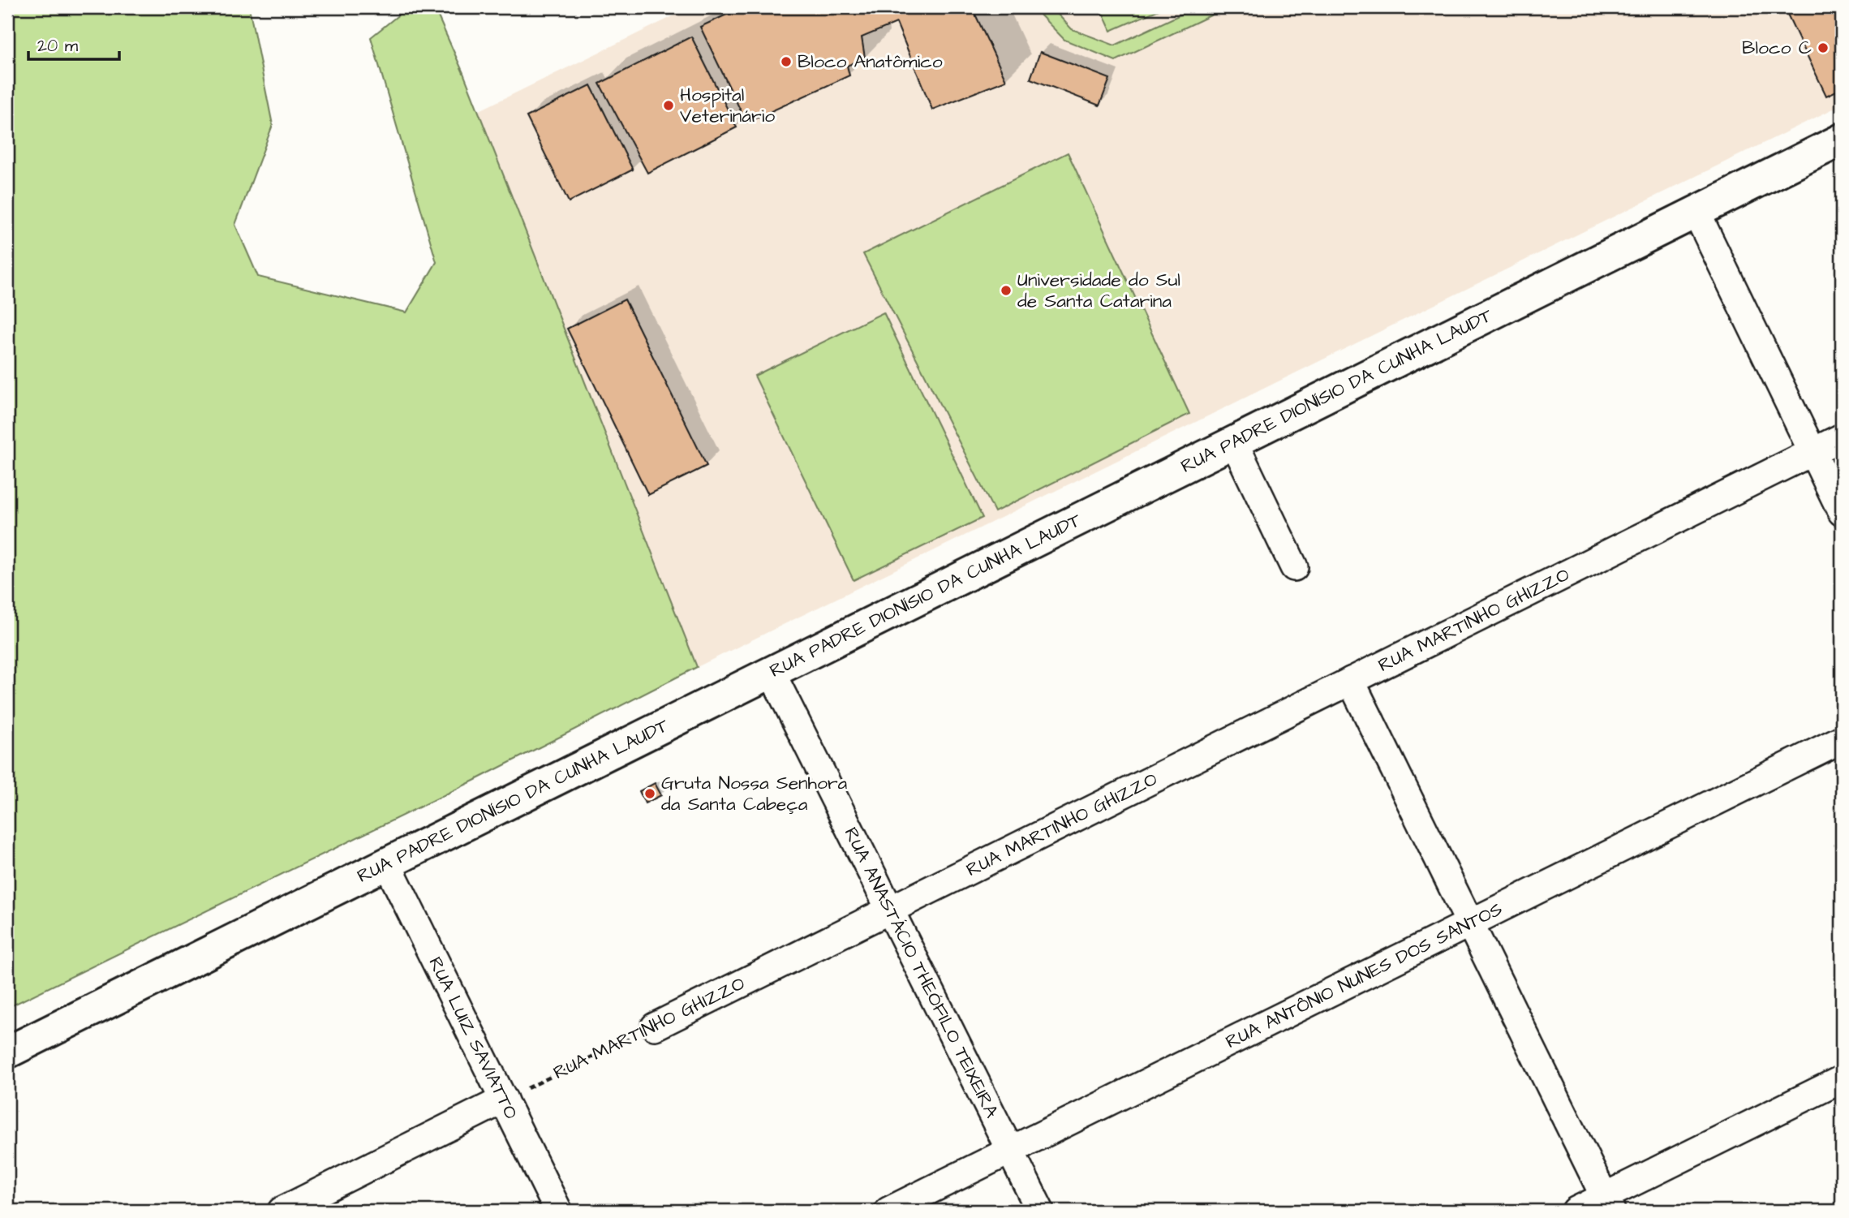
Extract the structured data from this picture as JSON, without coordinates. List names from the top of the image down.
{
  "streets": {
    "street": [
      "RUA PADRE DIONÍSIO DA CUNHA LAUDT",
      "RUA MARTINHO GHIZZO",
      "RUA ANASTÁCIO THEÓFILO TEIXEIRA",
      "RUA ANTÔNIO NUNES DOS SANTOS",
      "RUA LUIZ SAVIATTO"
    ]
  },
  "crossings": [
    ["RUA PADRE DIONÍSIO DA CUNHA LAUDT", "RUA ANASTÁCIO THEÓFILO TEIXEIRA"],
    ["RUA PADRE DIONÍSIO DA CUNHA LAUDT", "RUA LUIZ SAVIATTO"],
    ["RUA MARTINHO GHIZZO", "RUA ANASTÁCIO THEÓFILO TEIXEIRA"],
    ["RUA MARTINHO GHIZZO", "RUA LUIZ SAVIATTO"],
    ["RUA ANASTÁCIO THEÓFILO TEIXEIRA", "RUA ANTÔNIO NUNES DOS SANTOS"]
  ],
  "places": [
    "Bloco C",
    "Bloco Anatômico",
    "Hospital Veterinário",
    "Universidade do Sul de Santa Catarina",
    "Gruta Nossa Senhora da Santa Cabeça"
  ],
  "scale_bar": "20 m"
}
